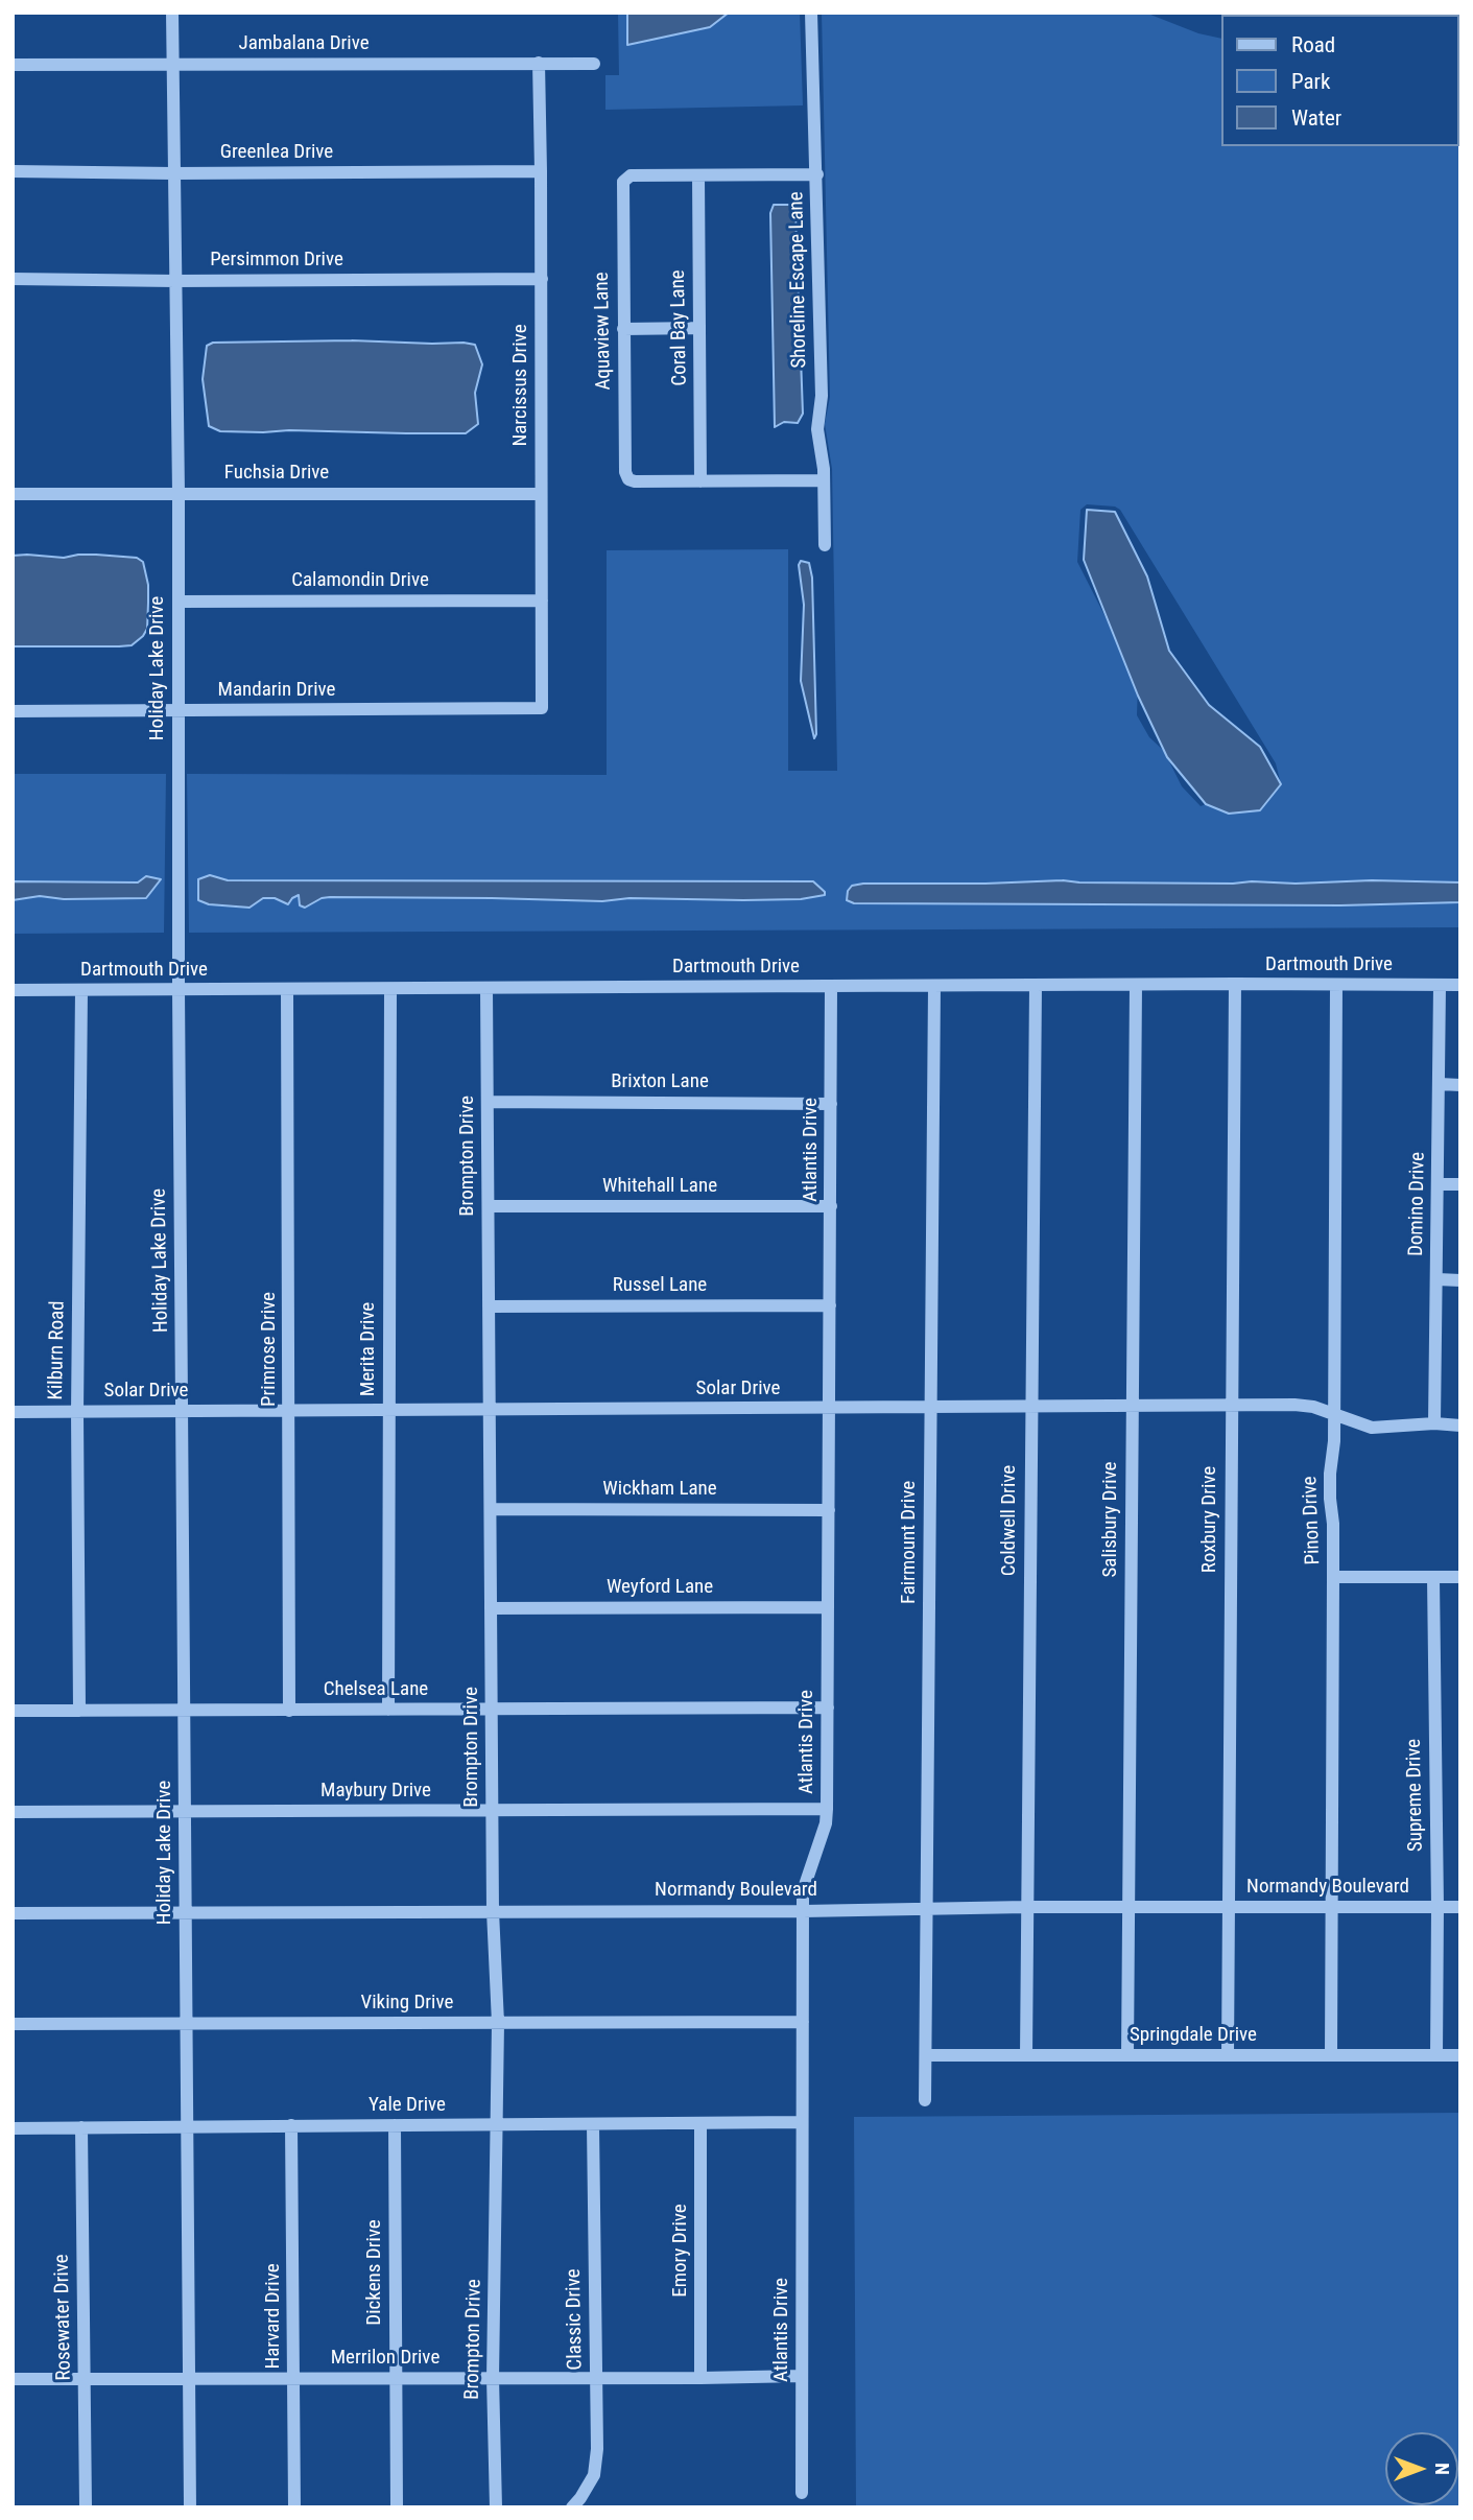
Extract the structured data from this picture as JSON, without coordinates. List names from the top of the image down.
{
  "streets": {
    "street": [
      "Jambalana Drive",
      "Greenlea Drive",
      "Persimmon Drive",
      "Shoreline Escape Lane",
      "Coral Bay Lane",
      "Aquaview Lane",
      "Narcissus Drive",
      "Fuchsia Drive",
      "Calamondin Drive",
      "Holiday Lake Drive",
      "Mandarin Drive",
      "Dartmouth Drive",
      "Brixton Lane",
      "Atlantis Drive",
      "Brompton Drive",
      "Whitehall Lane",
      "Domino Drive",
      "Russel Lane",
      "Primrose Drive",
      "Merita Drive",
      "Kilburn Road",
      "Solar Drive",
      "Wickham Lane",
      "Salisbury Drive",
      "Roxbury Drive",
      "Coldwell Drive",
      "Pinon Drive",
      "Fairmount Drive",
      "Weyford Lane",
      "Chelsea Lane",
      "Maybury Drive",
      "Supreme Drive",
      "Normandy Boulevard",
      "Viking Drive",
      "Springdale Drive",
      "Yale Drive",
      "Emory Drive",
      "Dickens Drive",
      "Harvard Drive",
      "Rosewater Drive",
      "Classic Drive",
      "Merrilon Drive"
    ]
  },
  "crossings": [
    ["Jambalana Drive", "Narcissus Drive"],
    ["Jambalana Drive", "Holiday Lake Drive"],
    ["Greenlea Drive", "Narcissus Drive"],
    ["Greenlea Drive", "Holiday Lake Drive"],
    ["Persimmon Drive", "Narcissus Drive"],
    ["Persimmon Drive", "Holiday Lake Drive"],
    ["Shoreline Escape Lane", "Aquaview Lane"],
    ["Coral Bay Lane", "Aquaview Lane"],
    ["Narcissus Drive", "Fuchsia Drive"],
    ["Narcissus Drive", "Calamondin Drive"],
    ["Narcissus Drive", "Mandarin Drive"],
    ["Fuchsia Drive", "Holiday Lake Drive"],
    ["Calamondin Drive", "Holiday Lake Drive"],
    ["Holiday Lake Drive", "Mandarin Drive"],
    ["Holiday Lake Drive", "Dartmouth Drive"],
    ["Holiday Lake Drive", "Solar Drive"],
    ["Holiday Lake Drive", "Chelsea Lane"],
    ["Holiday Lake Drive", "Maybury Drive"],
    ["Holiday Lake Drive", "Normandy Boulevard"],
    ["Holiday Lake Drive", "Viking Drive"],
    ["Holiday Lake Drive", "Yale Drive"],
    ["Holiday Lake Drive", "Merrilon Drive"],
    ["Dartmouth Drive", "Atlantis Drive"],
    ["Dartmouth Drive", "Brompton Drive"],
    ["Dartmouth Drive", "Domino Drive"],
    ["Dartmouth Drive", "Primrose Drive"],
    ["Dartmouth Drive", "Merita Drive"],
    ["Dartmouth Drive", "Kilburn Road"],
    ["Dartmouth Drive", "Salisbury Drive"],
    ["Dartmouth Drive", "Roxbury Drive"],
    ["Dartmouth Drive", "Coldwell Drive"],
    ["Dartmouth Drive", "Pinon Drive"],
    ["Dartmouth Drive", "Fairmount Drive"],
    ["Brixton Lane", "Atlantis Drive"],
    ["Brixton Lane", "Brompton Drive"],
    ["Atlantis Drive", "Whitehall Lane"],
    ["Atlantis Drive", "Russel Lane"],
    ["Atlantis Drive", "Solar Drive"],
    ["Atlantis Drive", "Wickham Lane"],
    ["Atlantis Drive", "Weyford Lane"],
    ["Atlantis Drive", "Chelsea Lane"],
    ["Atlantis Drive", "Maybury Drive"],
    ["Atlantis Drive", "Normandy Boulevard"],
    ["Atlantis Drive", "Viking Drive"],
    ["Atlantis Drive", "Yale Drive"],
    ["Atlantis Drive", "Merrilon Drive"],
    ["Brompton Drive", "Whitehall Lane"],
    ["Brompton Drive", "Russel Lane"],
    ["Brompton Drive", "Solar Drive"],
    ["Brompton Drive", "Wickham Lane"],
    ["Brompton Drive", "Weyford Lane"],
    ["Brompton Drive", "Chelsea Lane"],
    ["Brompton Drive", "Maybury Drive"],
    ["Brompton Drive", "Normandy Boulevard"],
    ["Brompton Drive", "Viking Drive"],
    ["Brompton Drive", "Yale Drive"],
    ["Brompton Drive", "Merrilon Drive"],
    ["Domino Drive", "Solar Drive"],
    ["Primrose Drive", "Solar Drive"],
    ["Primrose Drive", "Chelsea Lane"],
    ["Merita Drive", "Solar Drive"],
    ["Merita Drive", "Chelsea Lane"],
    ["Kilburn Road", "Solar Drive"],
    ["Kilburn Road", "Chelsea Lane"],
    ["Solar Drive", "Salisbury Drive"],
    ["Solar Drive", "Roxbury Drive"],
    ["Solar Drive", "Coldwell Drive"],
    ["Solar Drive", "Pinon Drive"],
    ["Solar Drive", "Fairmount Drive"],
    ["Salisbury Drive", "Normandy Boulevard"],
    ["Salisbury Drive", "Springdale Drive"],
    ["Roxbury Drive", "Normandy Boulevard"],
    ["Roxbury Drive", "Springdale Drive"],
    ["Coldwell Drive", "Normandy Boulevard"],
    ["Coldwell Drive", "Springdale Drive"],
    ["Pinon Drive", "Normandy Boulevard"],
    ["Pinon Drive", "Springdale Drive"],
    ["Fairmount Drive", "Normandy Boulevard"],
    ["Fairmount Drive", "Springdale Drive"],
    ["Supreme Drive", "Normandy Boulevard"],
    ["Supreme Drive", "Springdale Drive"],
    ["Yale Drive", "Emory Drive"],
    ["Yale Drive", "Dickens Drive"],
    ["Yale Drive", "Harvard Drive"],
    ["Yale Drive", "Rosewater Drive"],
    ["Yale Drive", "Classic Drive"],
    ["Emory Drive", "Merrilon Drive"],
    ["Dickens Drive", "Merrilon Drive"],
    ["Harvard Drive", "Merrilon Drive"],
    ["Rosewater Drive", "Merrilon Drive"],
    ["Classic Drive", "Merrilon Drive"]
  ],
  "legend": ["Road", "Park", "Water"],
  "north": "right"
}
